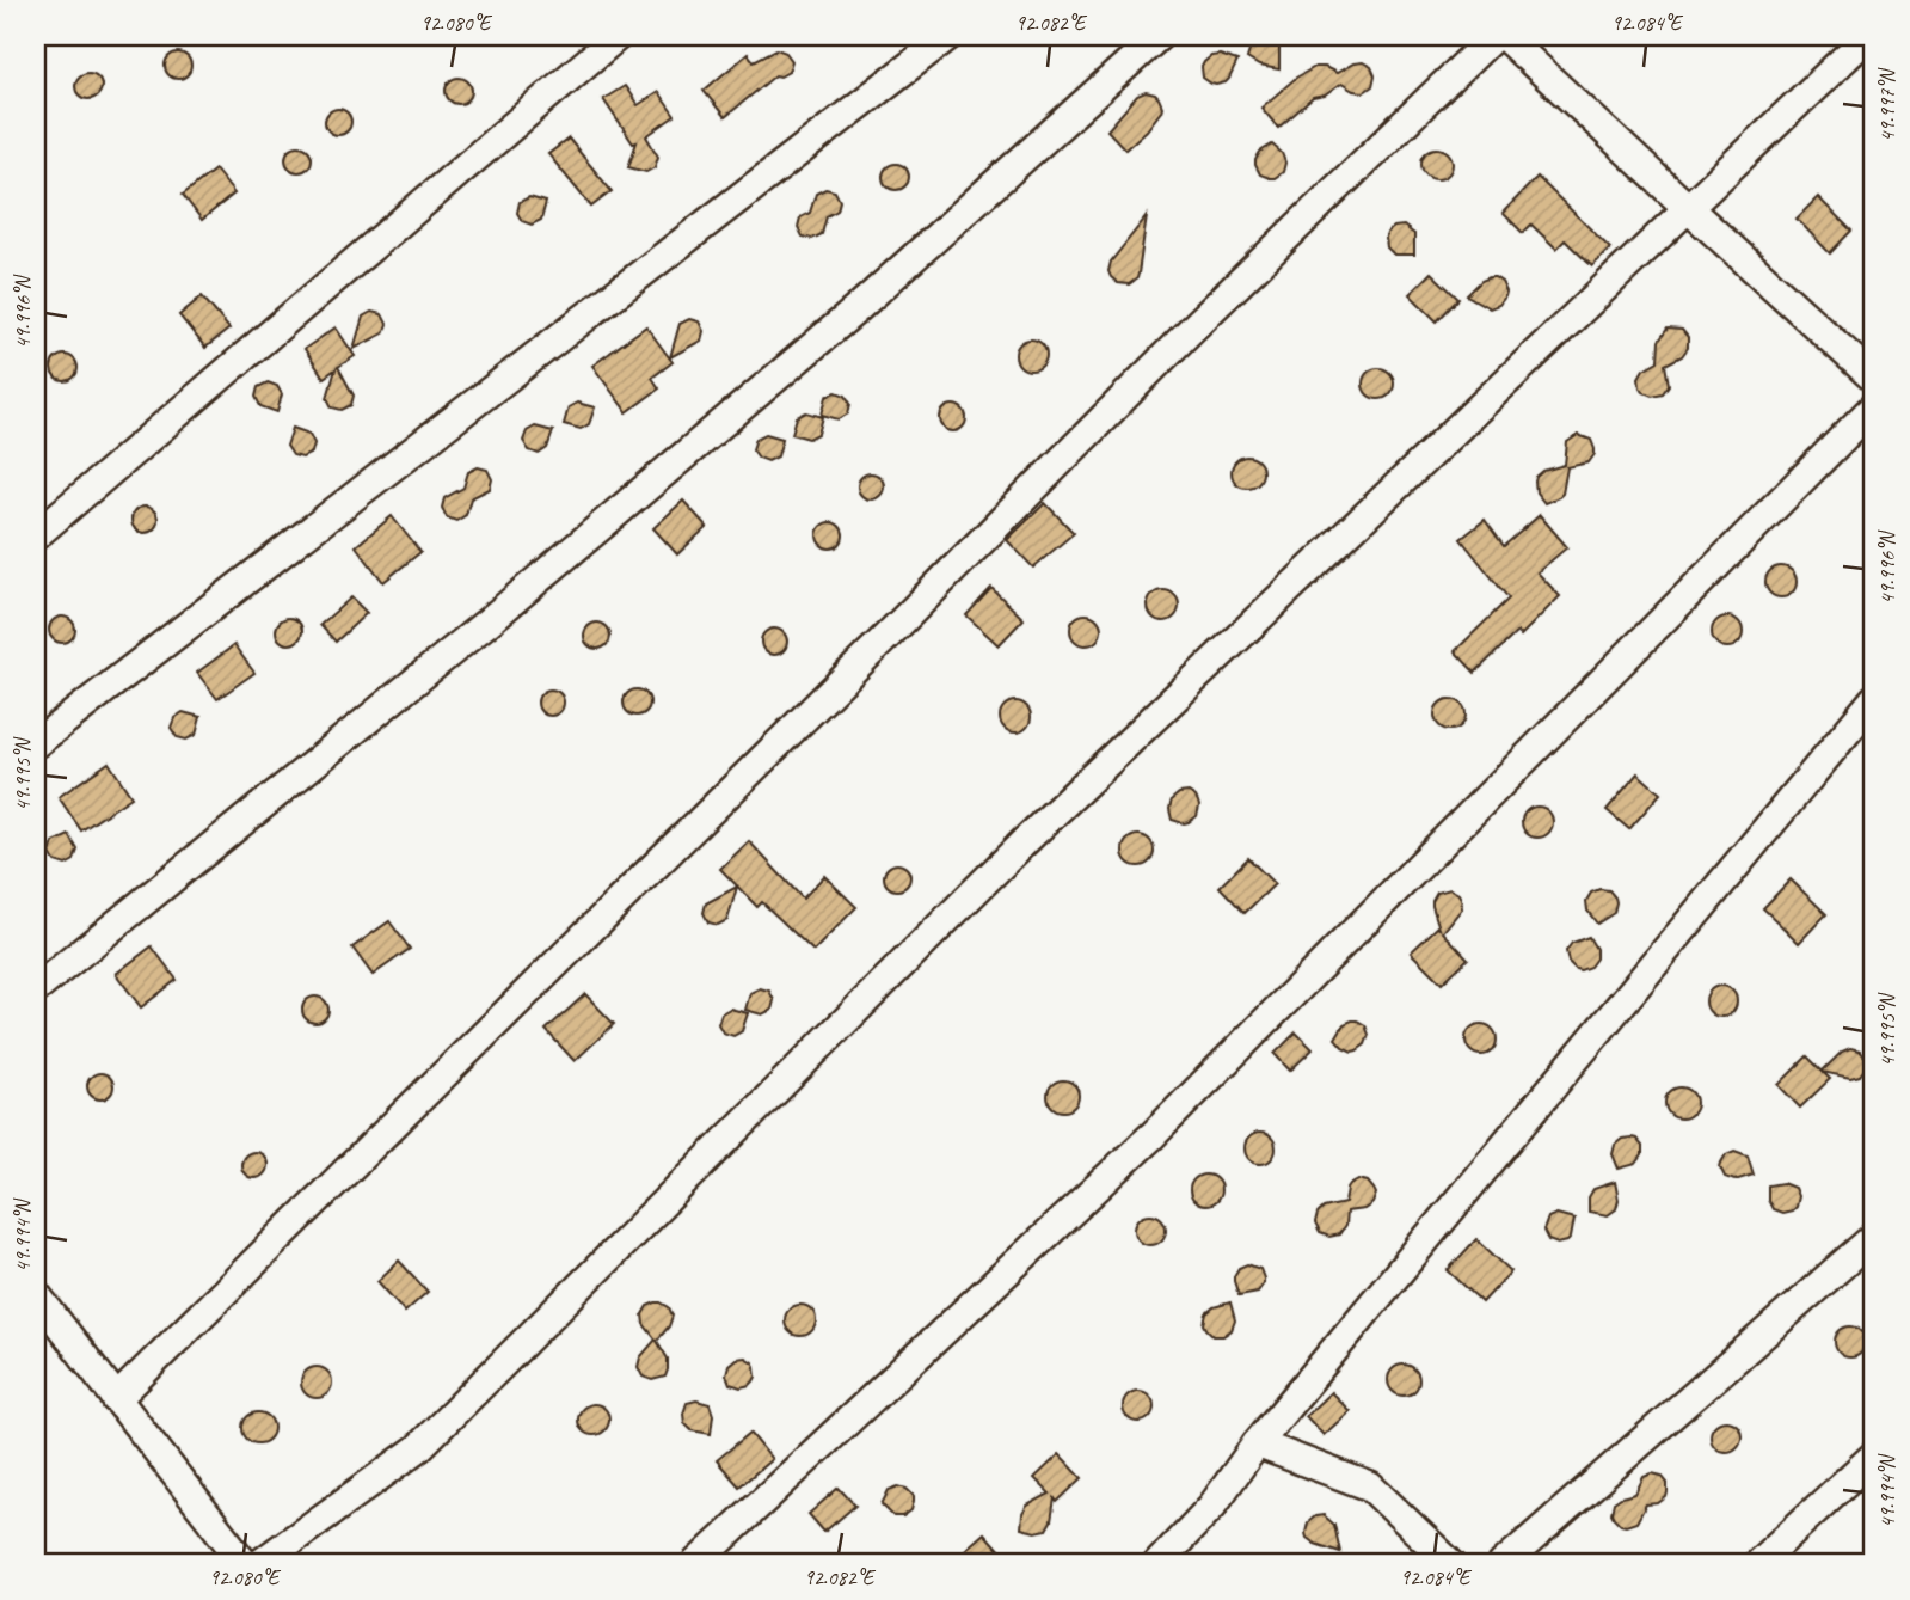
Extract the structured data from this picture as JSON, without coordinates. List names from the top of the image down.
{
  "coordinates": [
    "92.080°E",
    "92.082°E",
    "92.084°E",
    "49.997°N",
    "49.996°N",
    "49.995°N",
    "49.994°N"
  ]
}
